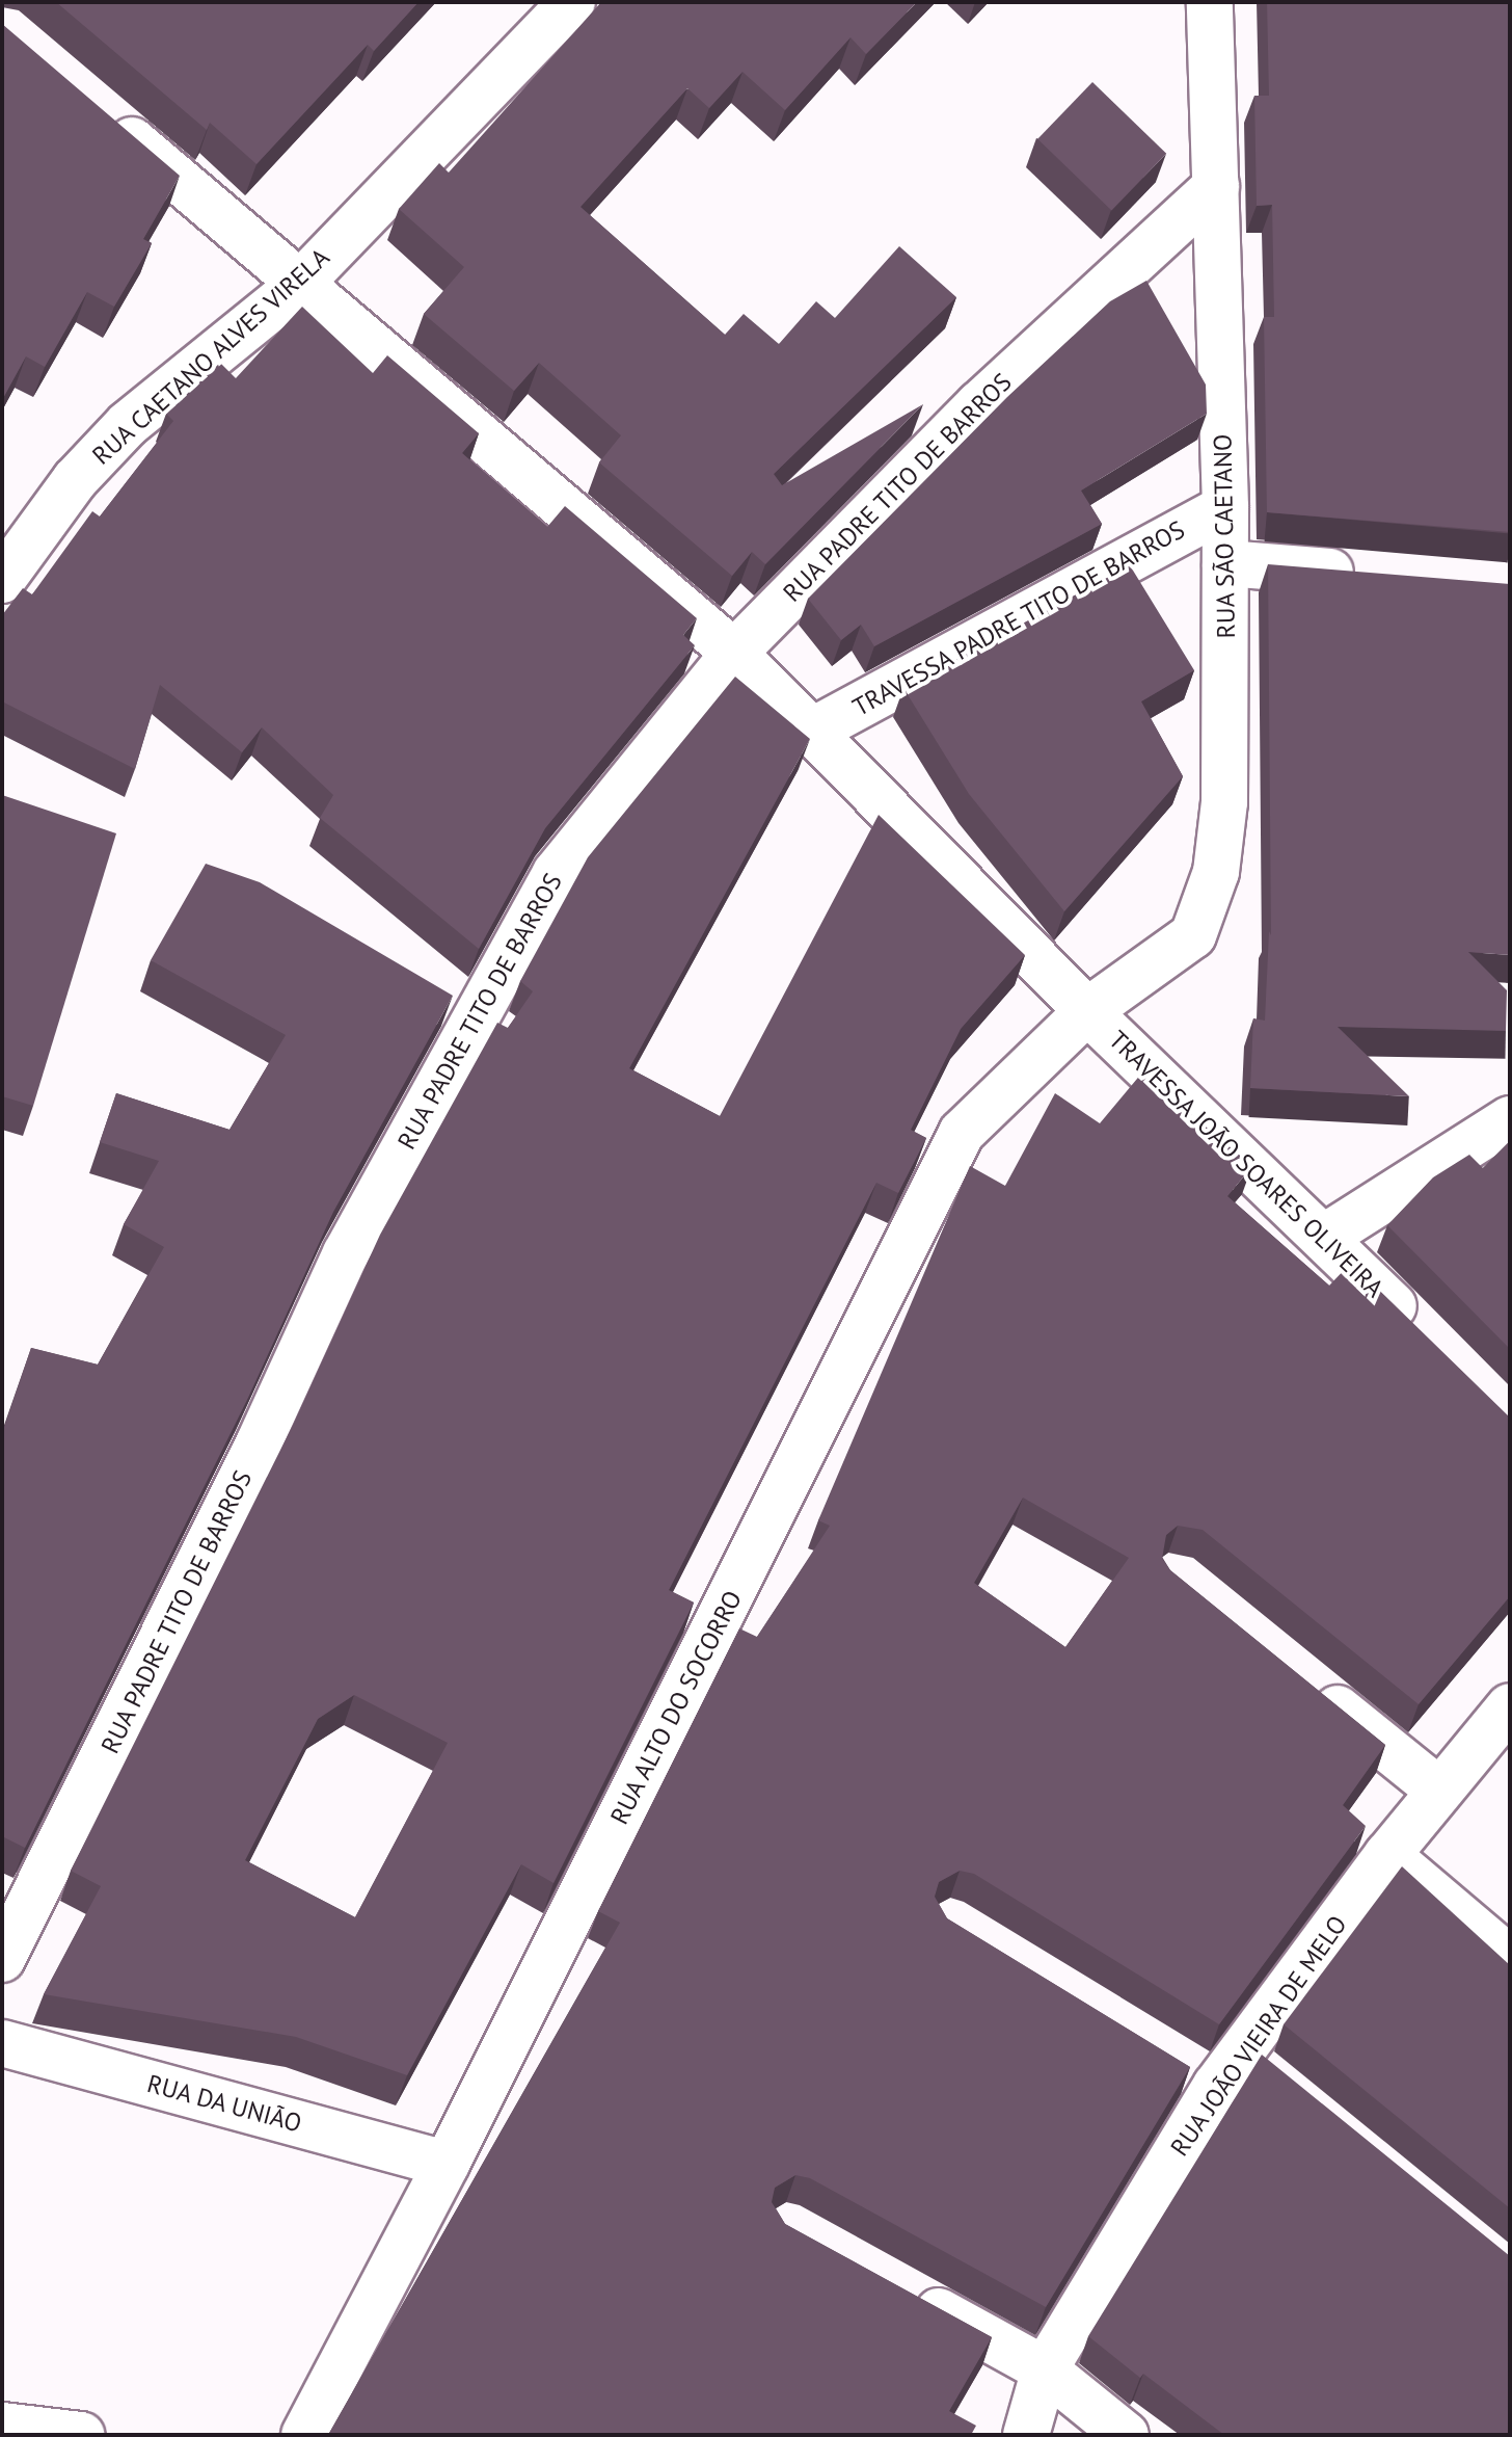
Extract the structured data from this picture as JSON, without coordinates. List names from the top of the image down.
{
  "streets": {
    "street": [
      "RUA CAETANO ALVES VIRELA",
      "RUA PADRE TITO DE BARROS",
      "RUA SÃO CAETANO",
      "TRAVESSA PADRE TITO DE BARROS",
      "TRAVESSA JOÃO SOARES OLIVEIRA",
      "RUA ALTO DO SOCORRO",
      "RUA JOÃO VIEIRA DE MELO",
      "RUA DA UNIÃO"
    ]
  },
  "crossings": [
    ["RUA PADRE TITO DE BARROS", "RUA SÃO CAETANO"],
    ["RUA SÃO CAETANO", "TRAVESSA PADRE TITO DE BARROS"],
    ["RUA SÃO CAETANO", "TRAVESSA JOÃO SOARES OLIVEIRA"],
    ["RUA SÃO CAETANO", "RUA ALTO DO SOCORRO"],
    ["TRAVESSA JOÃO SOARES OLIVEIRA", "RUA ALTO DO SOCORRO"],
    ["RUA ALTO DO SOCORRO", "RUA DA UNIÃO"]
  ]
}
